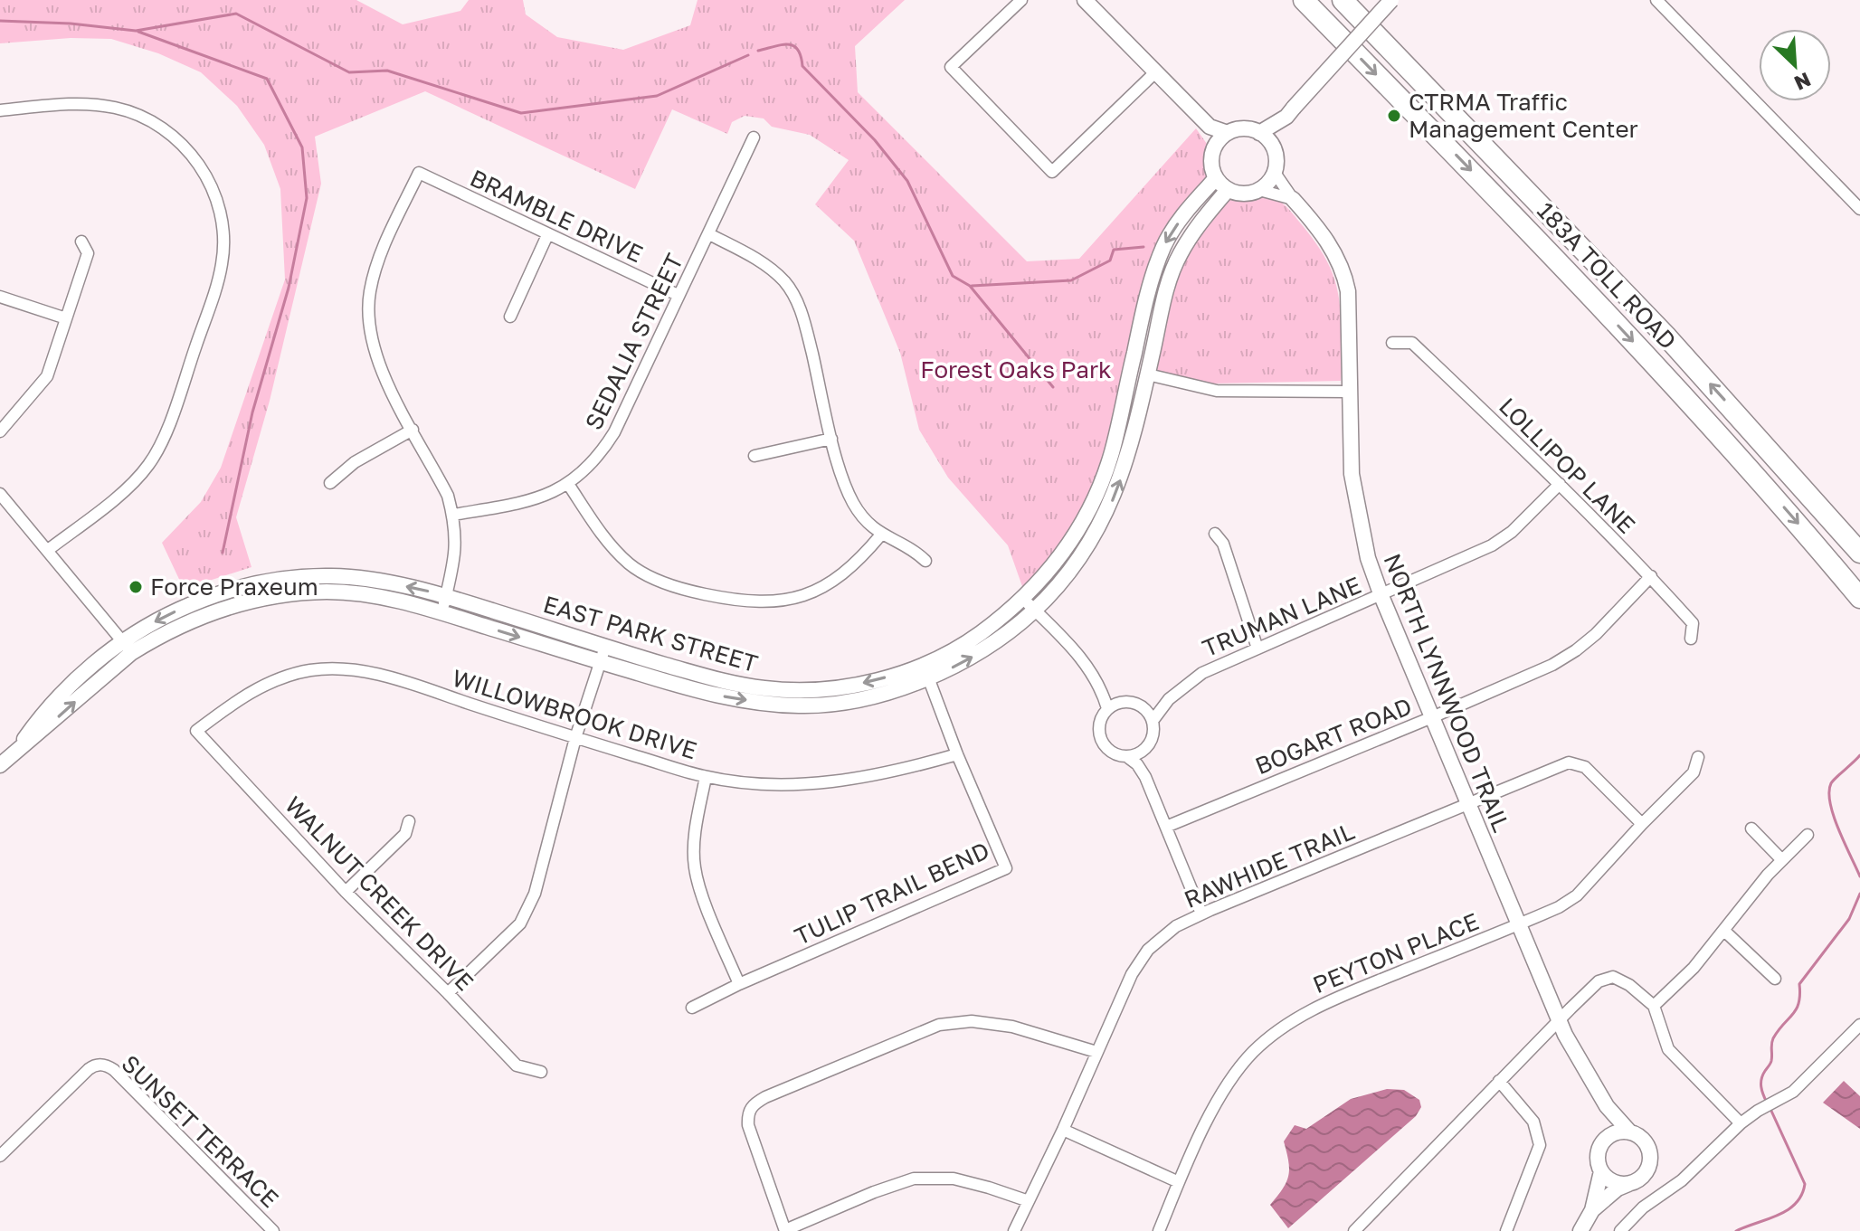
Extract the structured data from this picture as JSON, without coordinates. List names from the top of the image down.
{
  "streets": {
    "highway": ["183A TOLL ROAD"],
    "street": [
      "BRAMBLE DRIVE",
      "SEDALIA STREET",
      "LOLLIPOP LANE",
      "TRUMAN LANE",
      "EAST PARK STREET",
      "NORTH LYNNWOOD TRAIL",
      "WILLOWBROOK DRIVE",
      "BOGART ROAD",
      "RAWHIDE TRAIL",
      "WALNUT CREEK DRIVE",
      "TULIP TRAIL BEND",
      "PEYTON PLACE",
      "SUNSET TERRACE"
    ]
  },
  "crossings": [
    ["BRAMBLE DRIVE", "SEDALIA STREET"],
    ["LOLLIPOP LANE", "TRUMAN LANE"],
    ["LOLLIPOP LANE", "BOGART ROAD"],
    ["TRUMAN LANE", "NORTH LYNNWOOD TRAIL"],
    ["EAST PARK STREET", "NORTH LYNNWOOD TRAIL"],
    ["EAST PARK STREET", "TULIP TRAIL BEND"],
    ["NORTH LYNNWOOD TRAIL", "BOGART ROAD"],
    ["NORTH LYNNWOOD TRAIL", "RAWHIDE TRAIL"],
    ["NORTH LYNNWOOD TRAIL", "PEYTON PLACE"],
    ["WILLOWBROOK DRIVE", "WALNUT CREEK DRIVE"],
    ["WILLOWBROOK DRIVE", "TULIP TRAIL BEND"],
    ["RAWHIDE TRAIL", "PEYTON PLACE"]
  ],
  "parks": ["Forest Oaks Park"],
  "places": ["CTRMA Traffic Management Center", "Force Praxeum"],
  "north": "bottom right"
}
